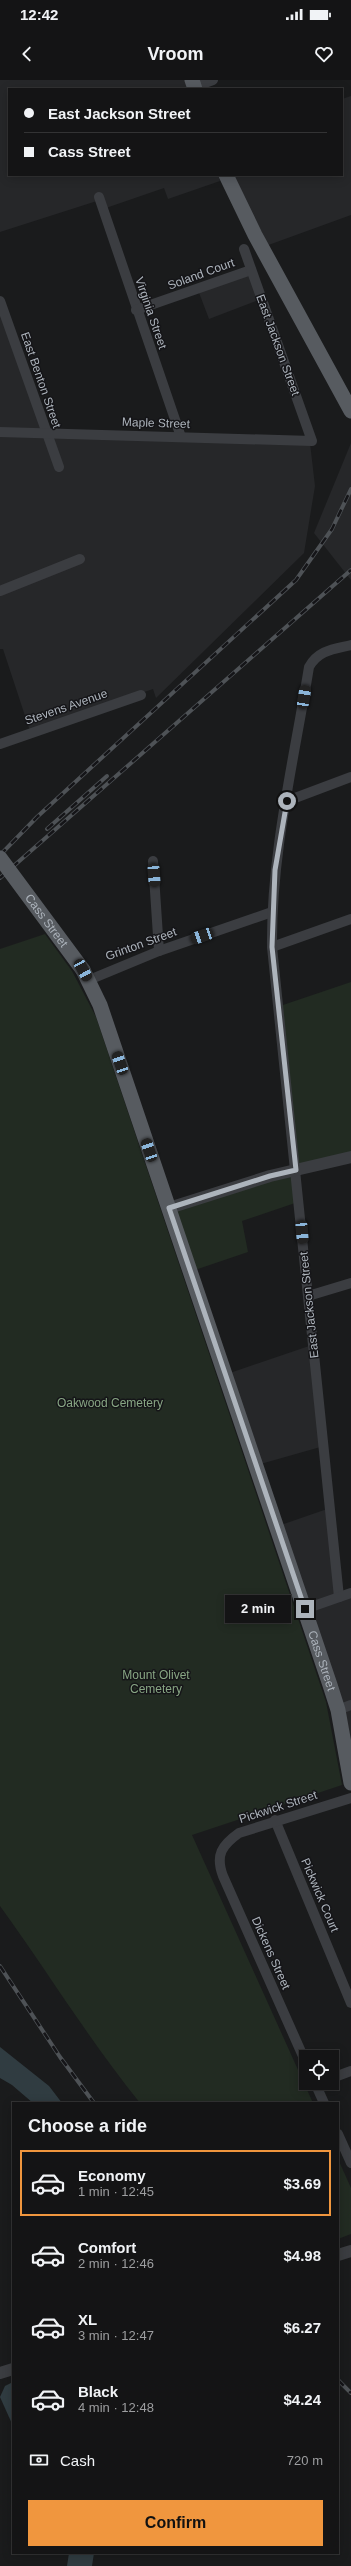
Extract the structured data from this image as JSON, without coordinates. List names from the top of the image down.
{
  "streets": {
    "main road": ["Cass Street"],
    "street": [
      "Soland Court",
      "Virginia Street",
      "East Jackson Street",
      "East Benton Street",
      "Maple Street",
      "Stevens Avenue",
      "Grinton Street",
      "Pickwick Street",
      "Pickwick Court",
      "Dickens Street"
    ]
  },
  "crossings": [
    ["Soland Court", "Virginia Street"],
    ["Soland Court", "East Jackson Street"],
    ["Virginia Street", "Maple Street"],
    ["East Jackson Street", "Maple Street"],
    ["East Jackson Street", "Grinton Street"],
    ["East Benton Street", "Maple Street"],
    ["Cass Street", "Grinton Street"],
    ["Pickwick Street", "Pickwick Court"],
    ["Pickwick Street", "Dickens Street"]
  ],
  "parks": ["Oakwood Cemetery", "Mount Olivet Cemetery"],
  "page": {
    "status": "12:42",
    "header": "Vroom",
    "banner": ["East Jackson Street", "Cass Street"],
    "bubble": "2 min",
    "heading": "Choose a ride",
    "list": [
      {
        "name": "Economy",
        "note": "1 min · 12:45",
        "value": "$3.69"
      },
      {
        "name": "Comfort",
        "note": "2 min · 12:46",
        "value": "$4.98"
      },
      {
        "name": "XL",
        "note": "3 min · 12:47",
        "value": "$6.27"
      },
      {
        "name": "Black",
        "note": "4 min · 12:48",
        "value": "$4.24"
      }
    ],
    "pay": ["Cash", "720 m"],
    "buttons": "Confirm"
  }
}
